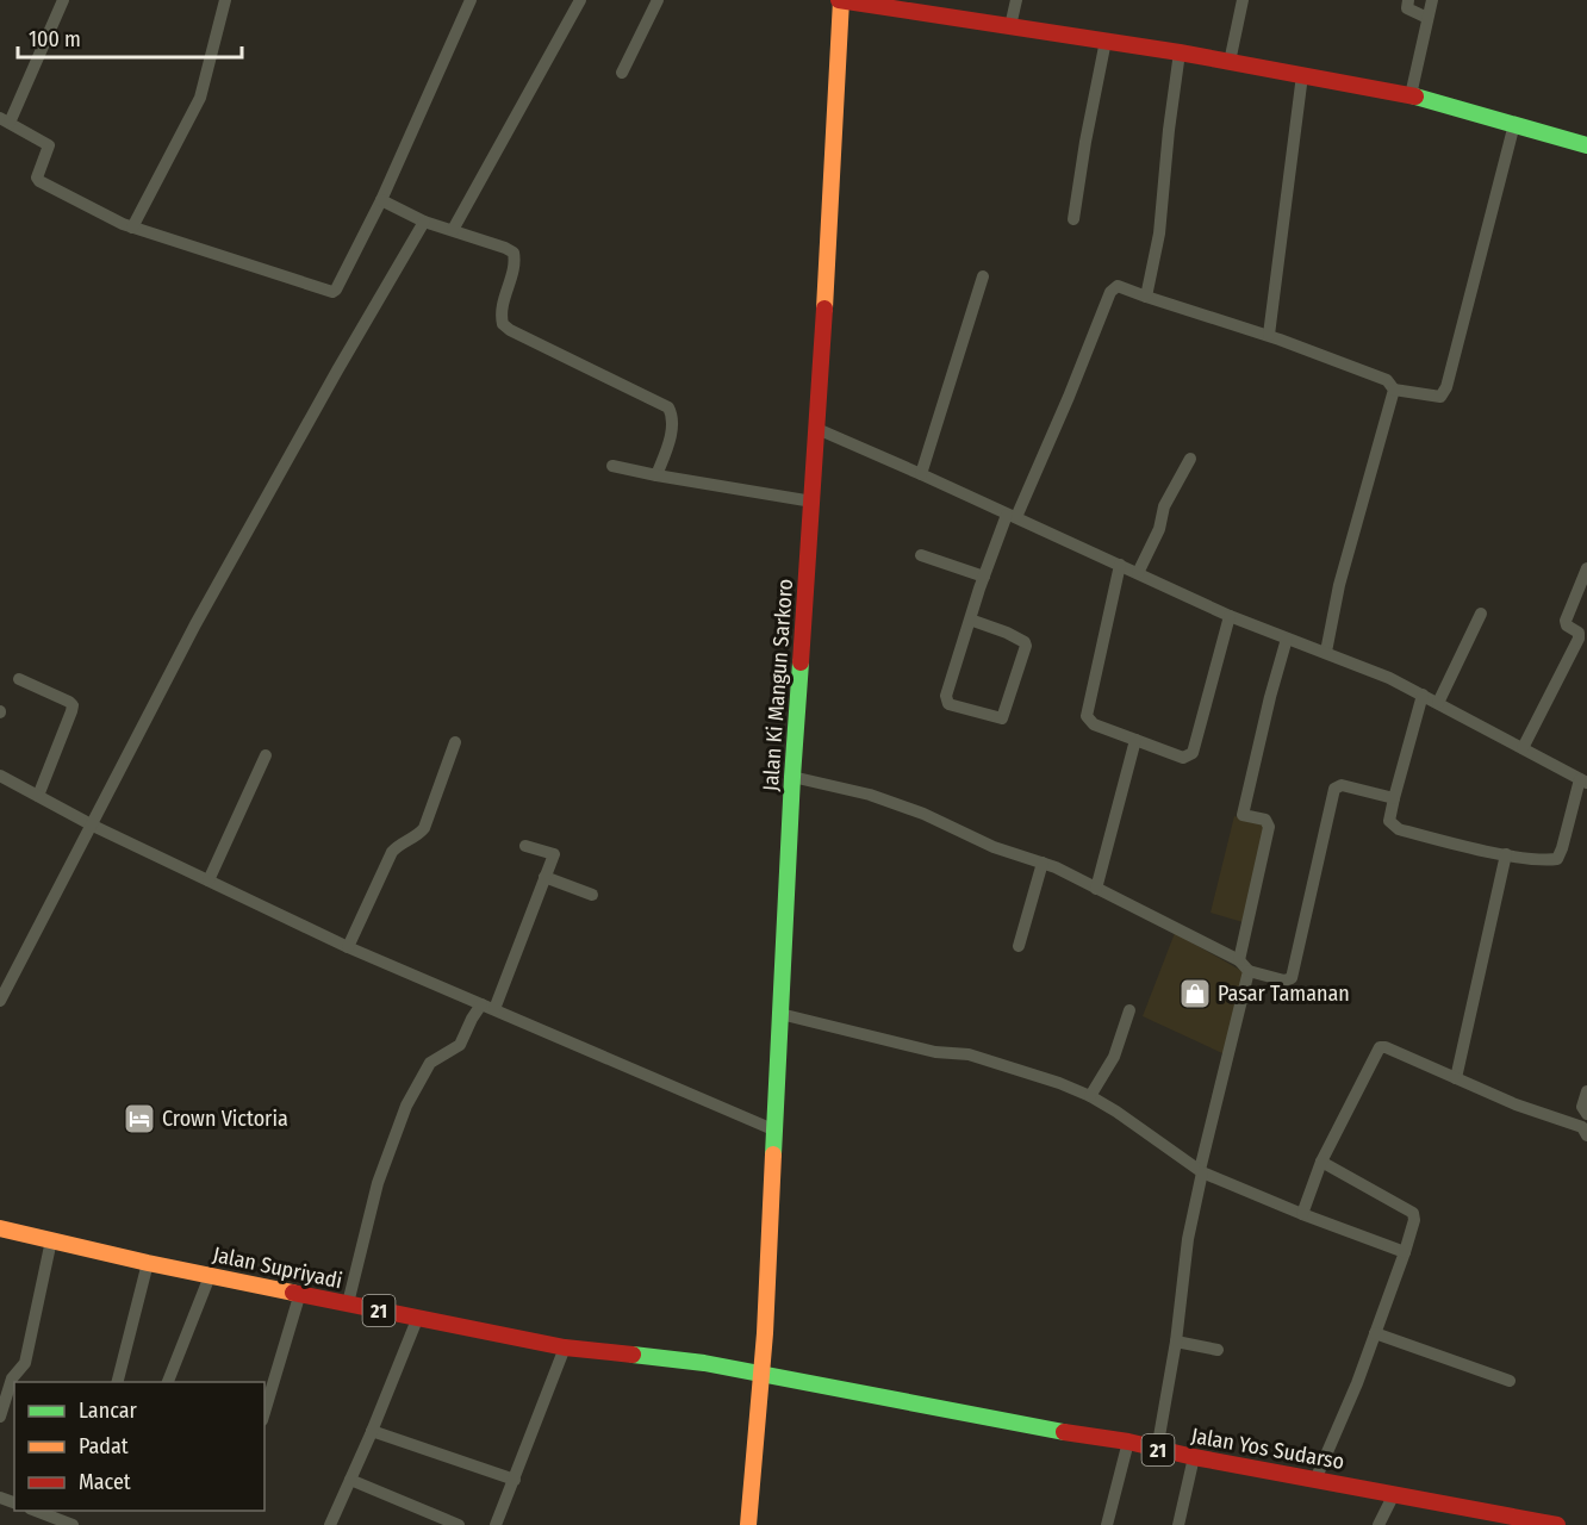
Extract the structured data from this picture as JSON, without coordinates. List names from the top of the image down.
{
  "streets": {
    "main road": [
      "Jalan Ki Mangun Sarkoro",
      "Jalan Supriyadi",
      "21",
      "Jalan Yos Sudarso"
    ]
  },
  "crossings": [
    ["Jalan Ki Mangun Sarkoro", "Jalan Supriyadi"],
    ["Jalan Ki Mangun Sarkoro", "Jalan Yos Sudarso"],
    ["Jalan Supriyadi", "Jalan Yos Sudarso"]
  ],
  "places": {
    "shop": ["Pasar Tamanan"],
    "hotel": ["Crown Victoria"]
  },
  "legend": ["Lancar", "Padat", "Macet"],
  "scale_bar": "100 m"
}
